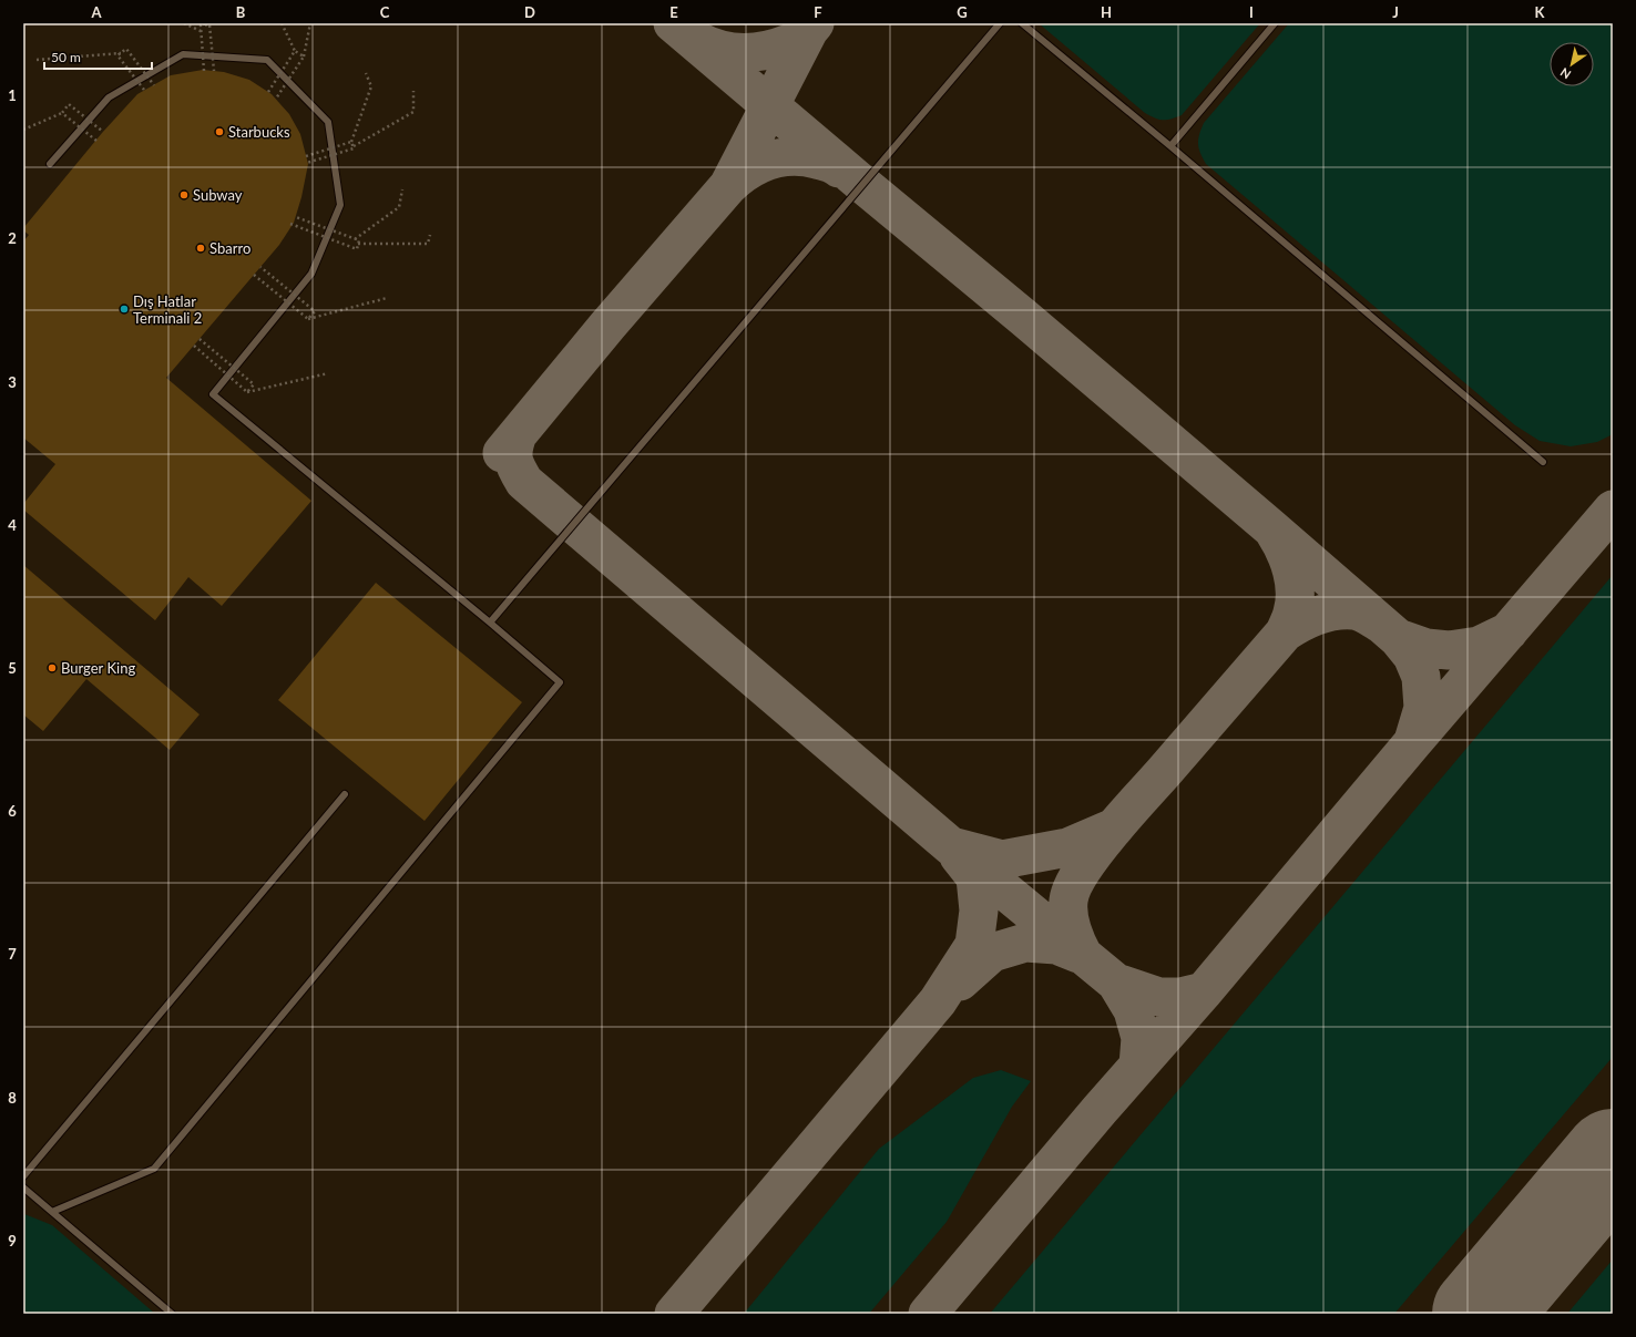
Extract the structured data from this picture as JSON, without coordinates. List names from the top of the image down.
{
  "places": [
    "Starbucks",
    "Subway",
    "Sbarro",
    "Dış Hatlar Terminali 2",
    "Burger King"
  ],
  "scale_bar": "50 m",
  "north": "bottom left",
  "grid": {
    "columns": [
      "A",
      "B",
      "C",
      "D",
      "E",
      "F",
      "G",
      "H",
      "I",
      "J",
      "K"
    ],
    "rows": [
      "1",
      "2",
      "3",
      "4",
      "5",
      "6",
      "7",
      "8",
      "9"
    ]
  }
}
